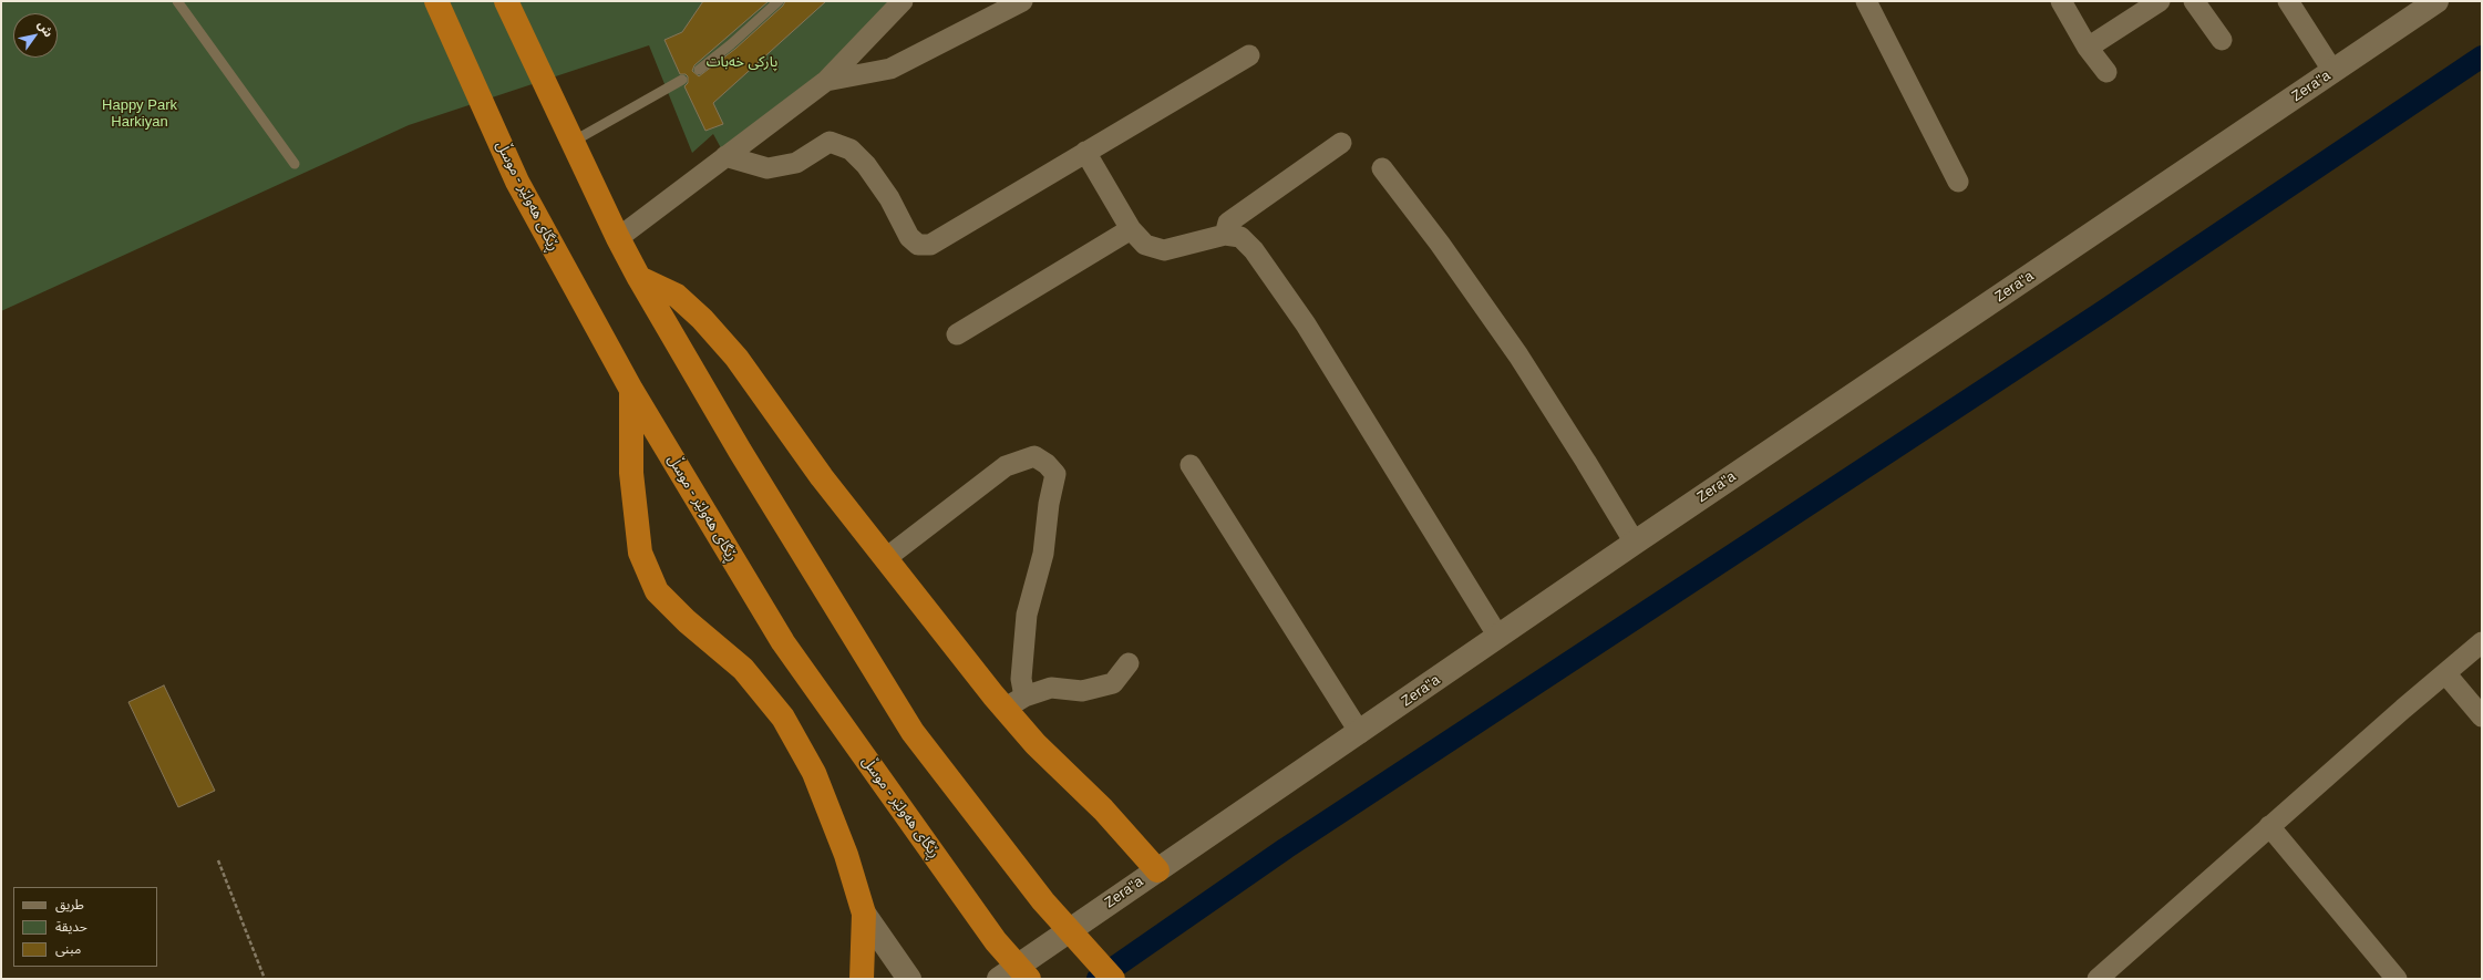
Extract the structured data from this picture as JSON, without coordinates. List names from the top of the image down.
{
  "streets": {
    "highway": ["ڕێگای هەولێر - موسڵ"],
    "street": ["Zera\"a"]
  },
  "parks": ["پارکی خەبات", "Happy Park Harkiyan"],
  "legend": ["طريق", "حديقة", "مبنى"],
  "north": "top right"
}
